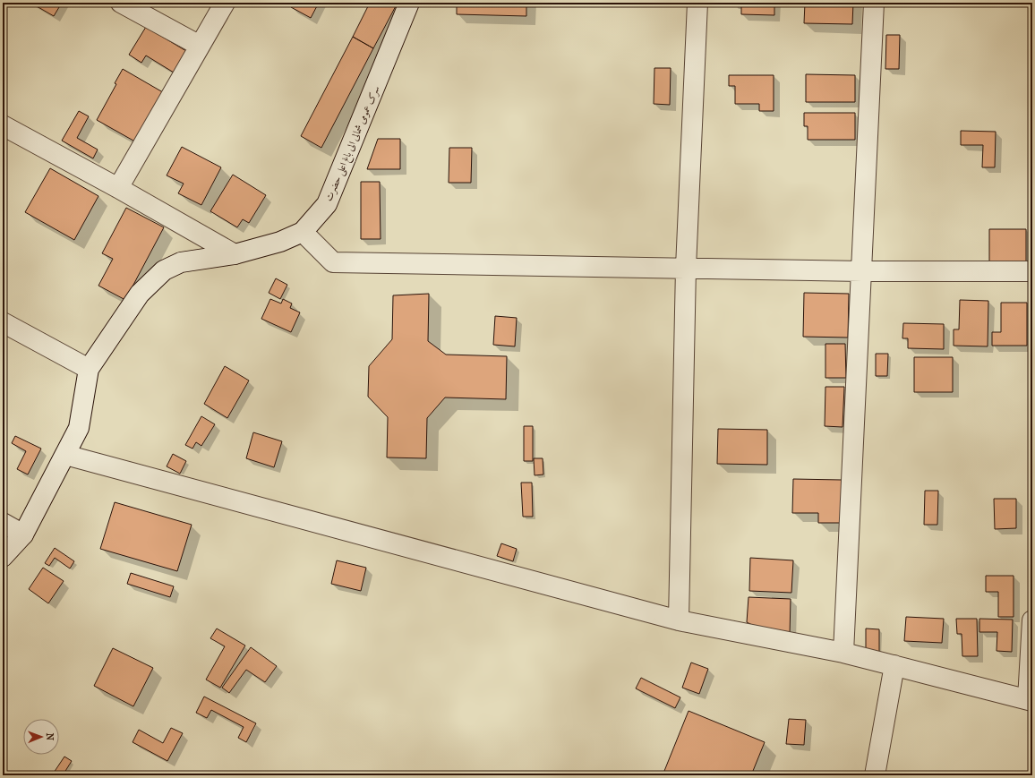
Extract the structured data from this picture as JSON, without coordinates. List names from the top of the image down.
{
  "streets": {
    "street": ["سرک عمومی شمالی الی باغ اعلی حضرت"]
  },
  "north": "right"
}
